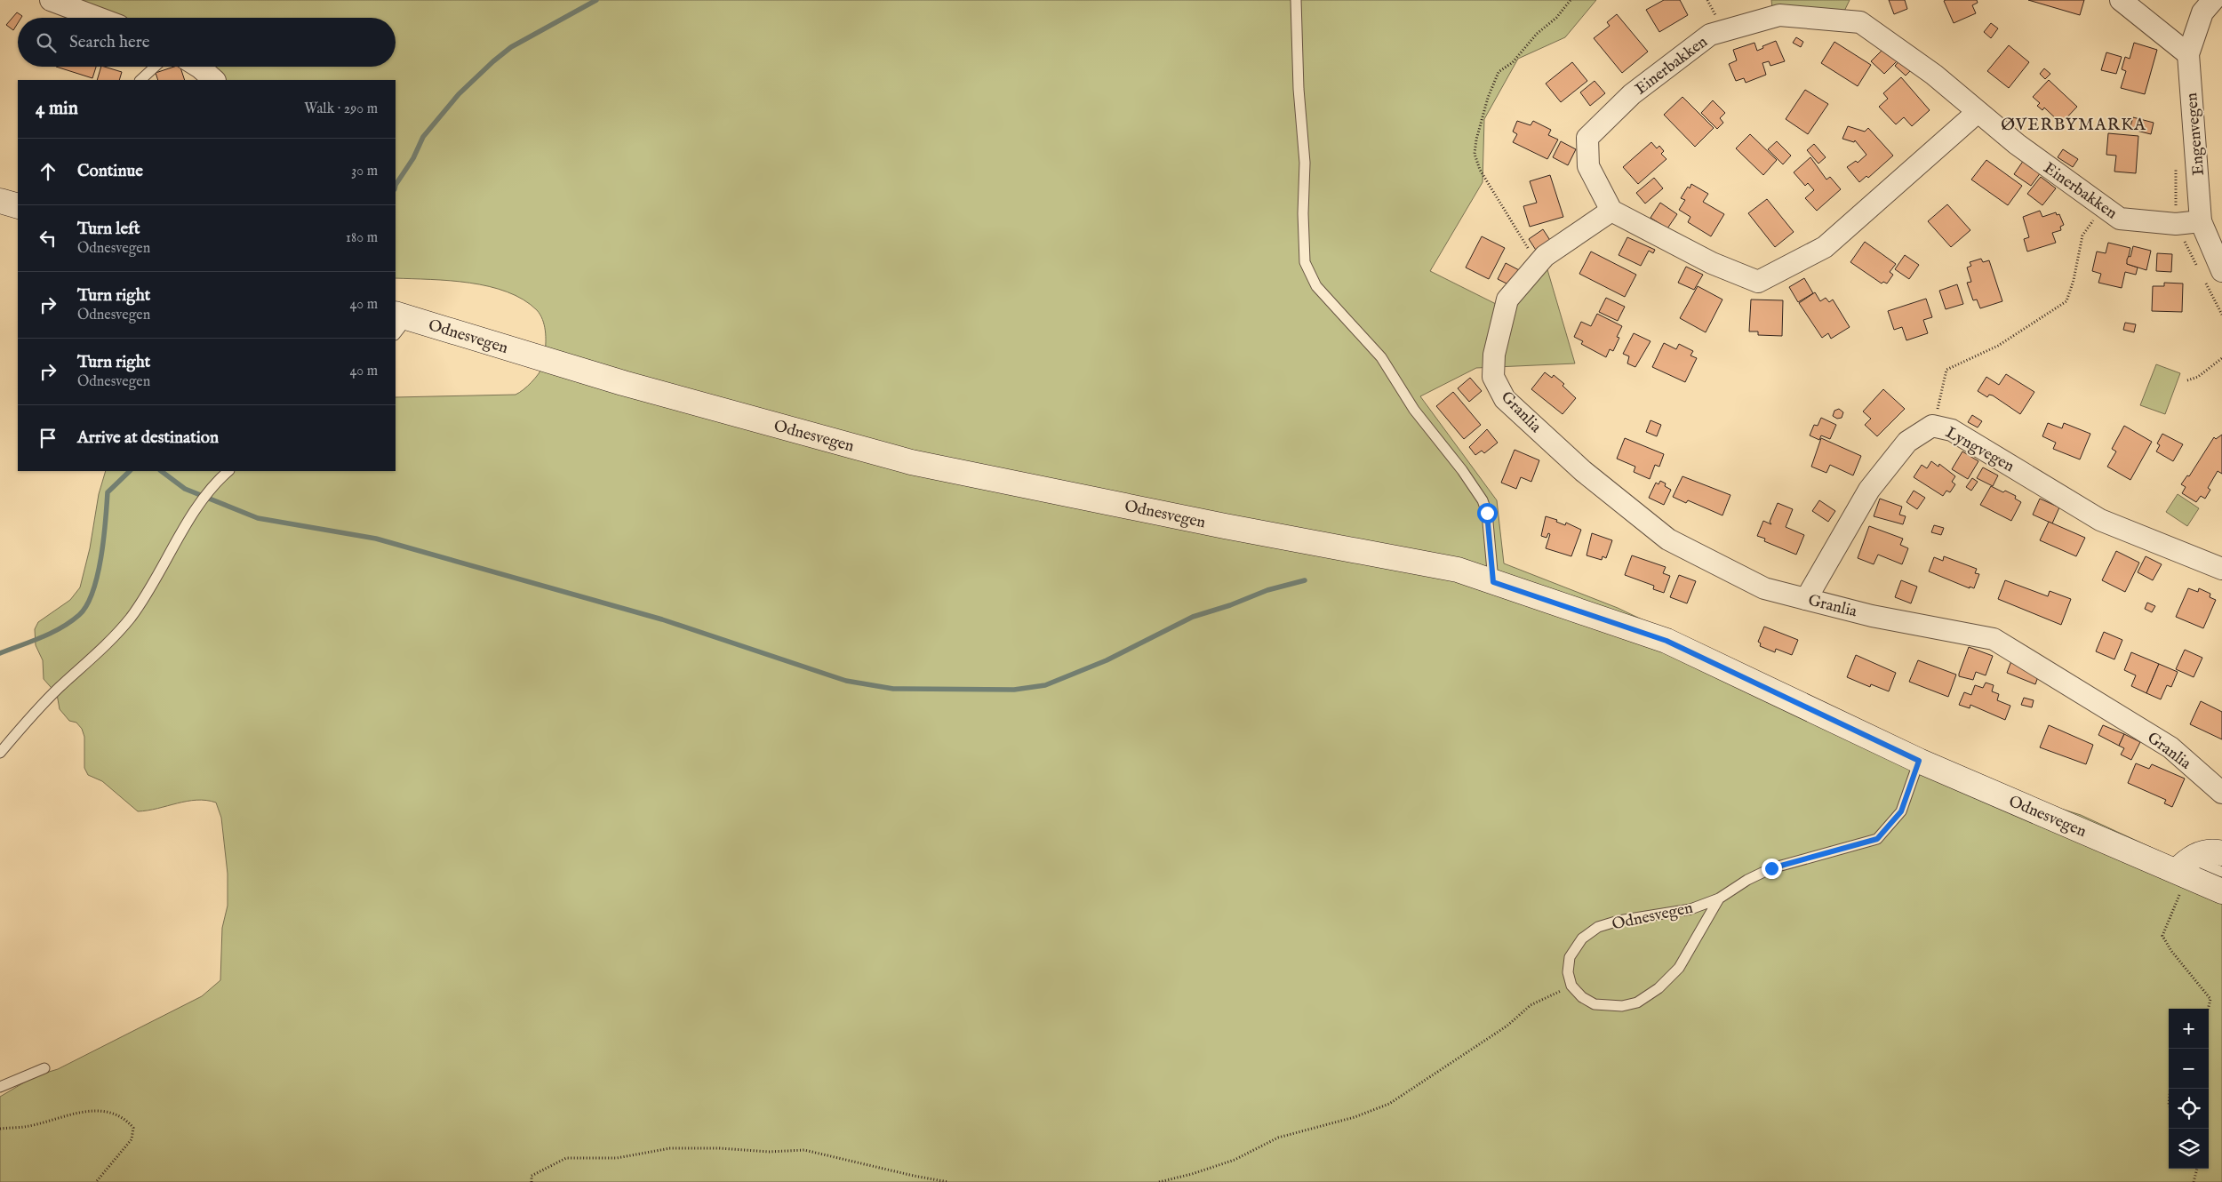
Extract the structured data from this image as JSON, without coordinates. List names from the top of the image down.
{
  "streets": {
    "main road": ["Odnesvegen"],
    "street": [
      "Einerbakken",
      "Engenvegen",
      "Granlia",
      "Lyngvegen"
    ]
  },
  "crossings": [
    ["Einerbakken", "Engenvegen"],
    ["Granlia", "Lyngvegen"]
  ],
  "districts": ["ØVERBYMARKA"],
  "page": {
    "search": "Search here",
    "heading": ["4 min", "Walk · 290 m"],
    "list": [
      ["Continue", "30 m"],
      ["Turn left", "Odnesvegen", "180 m"],
      ["Turn right", "Odnesvegen", "40 m"],
      ["Turn right", "Odnesvegen", "40 m"],
      "Arrive at destination"
    ],
    "map_buttons": ["+", "−"]
  }
}
